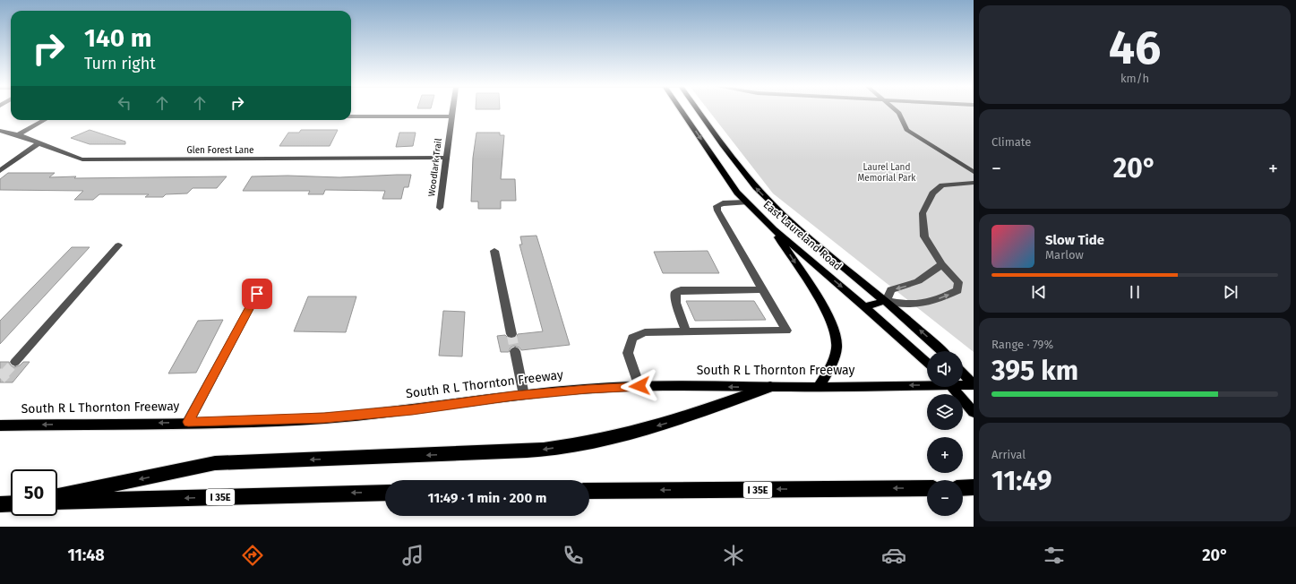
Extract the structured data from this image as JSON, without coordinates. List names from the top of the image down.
{
  "streets": {
    "highway": ["I 35E"],
    "main road": ["East Laureland Road", "South R L Thornton Freeway"],
    "street": ["Glen Forest Lane", "Woodlark Trail"]
  },
  "crossings": [
    ["Glen Forest Lane", "Woodlark Trail"]
  ],
  "one_way": ["South R L Thornton Freeway"],
  "parks": ["Laurel Land Memorial Park"],
  "page": {
    "tile": [
      ["46", "km/h"],
      "Climate",
      ["Range · 79%", "395 km"],
      ["Arrival", "11:49"]
    ],
    "turn": ["140 m", "Turn right"],
    "heat": ["−", "20°", "+"],
    "song": ["Slow Tide", "Marlow"],
    "map_buttons": ["+", "−"],
    "limit": "50",
    "trip": "11:49 · 1 min · 200 m",
    "tabs": ["11:48", "20°"]
  }
}
